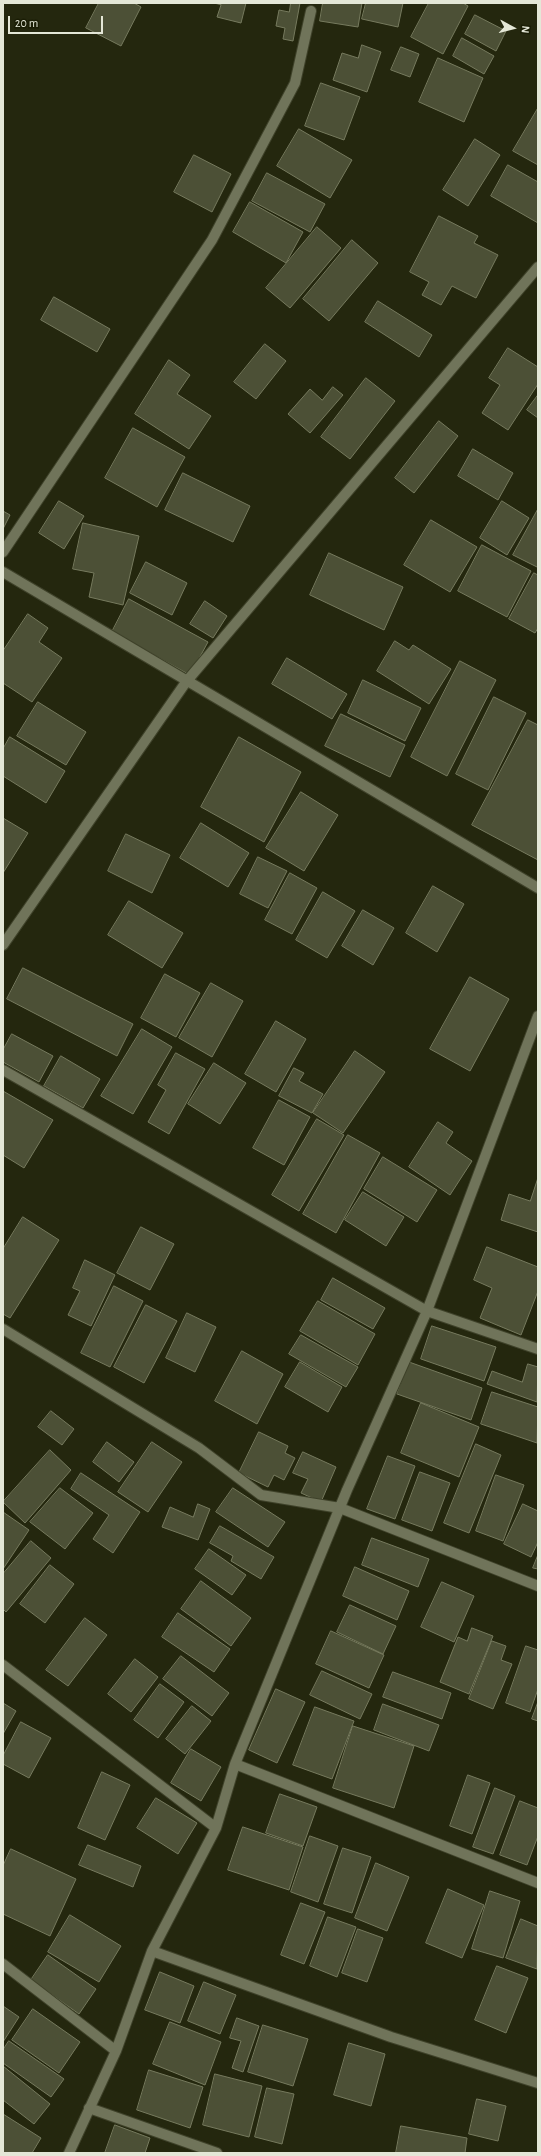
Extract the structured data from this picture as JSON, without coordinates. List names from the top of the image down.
{
  "scale_bar": "20 m",
  "north": "right"
}
